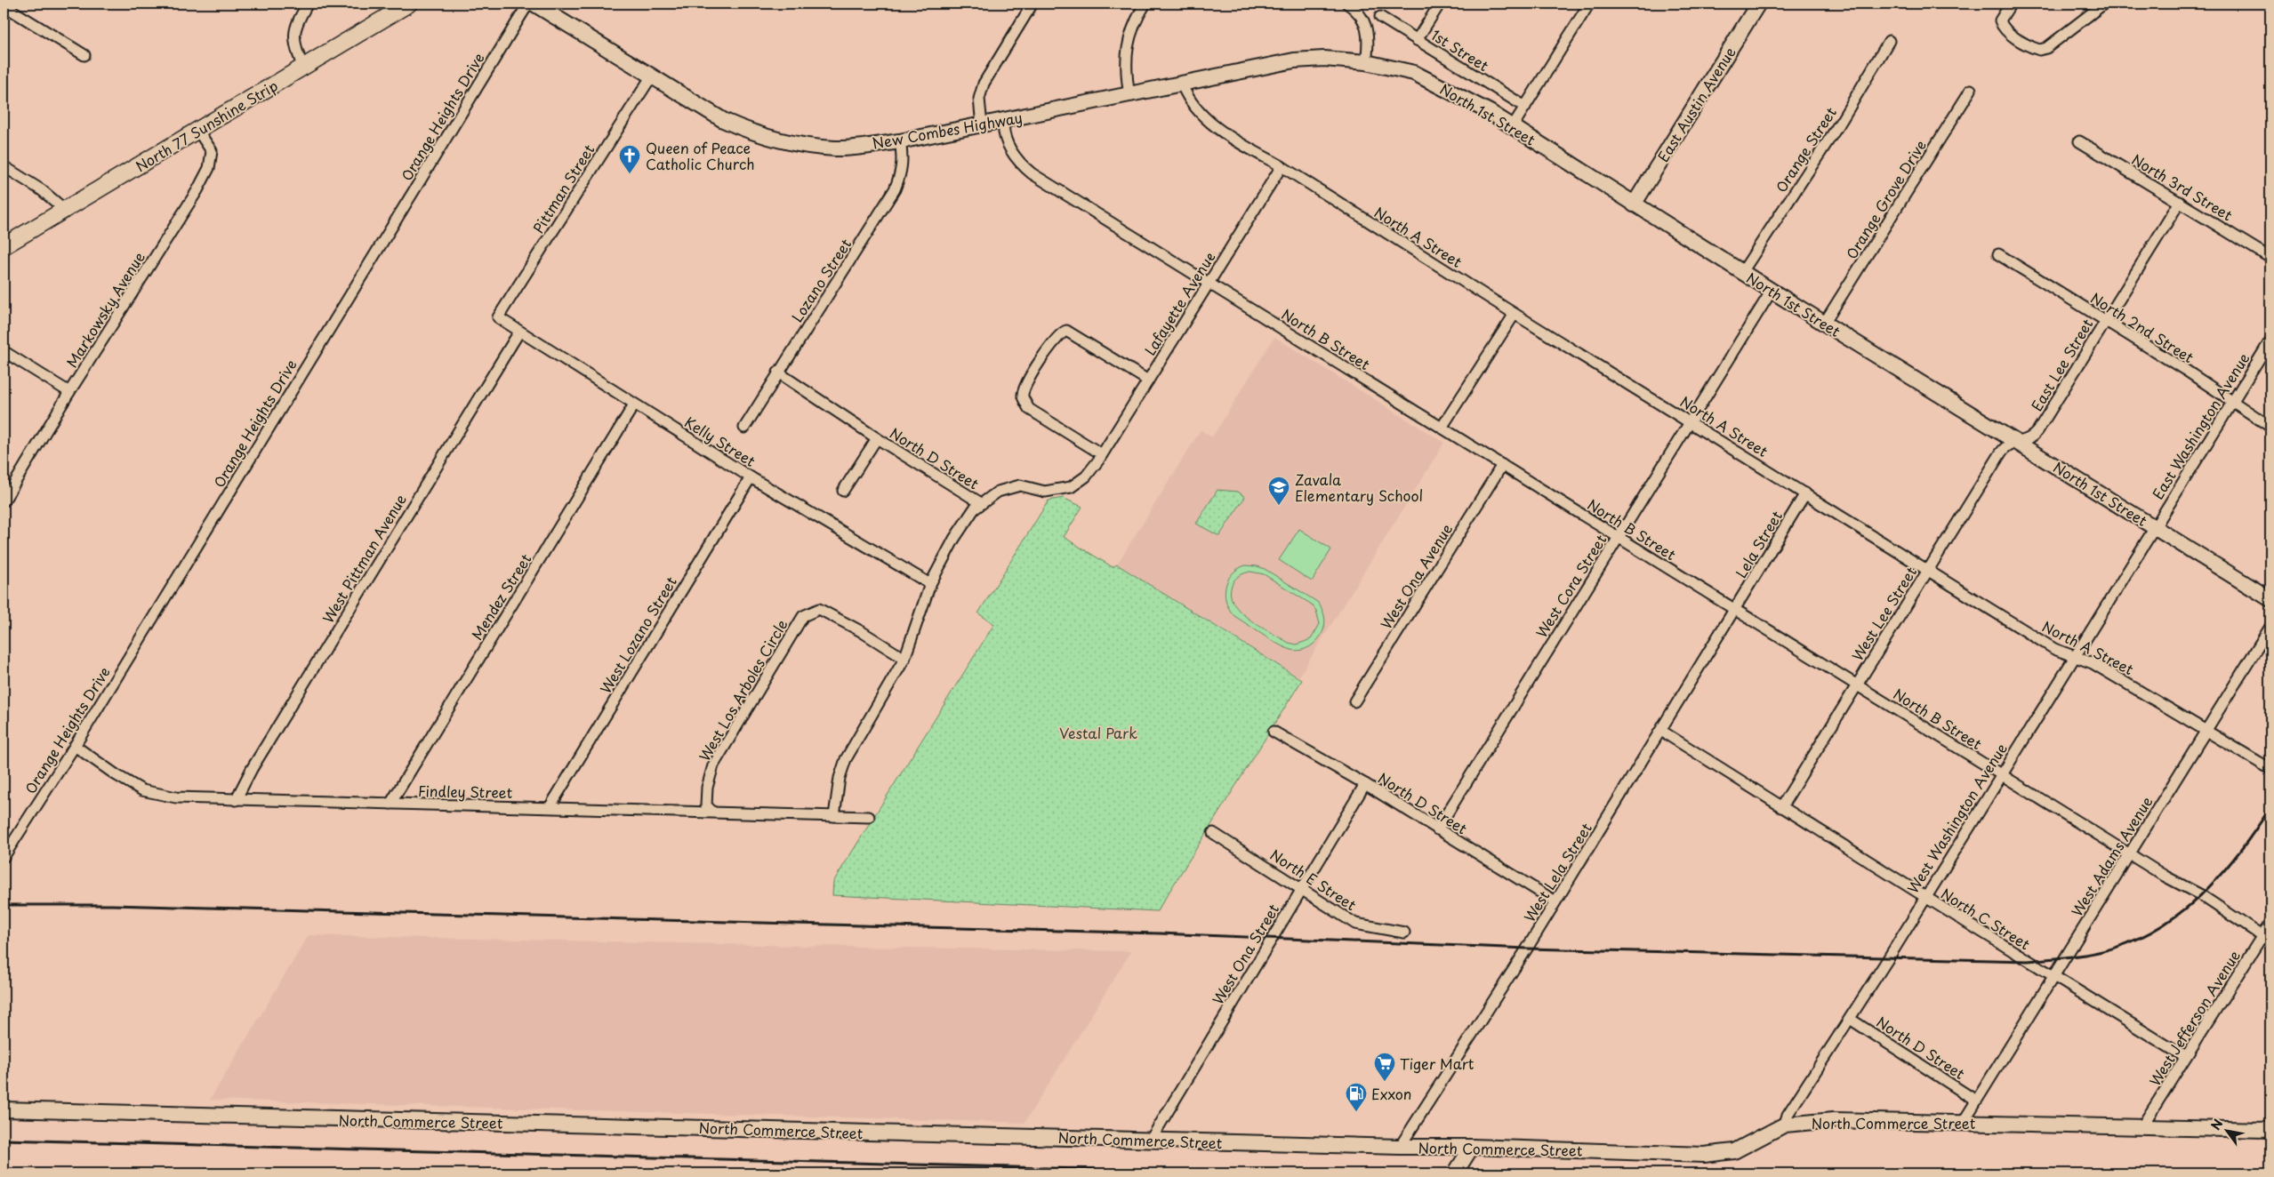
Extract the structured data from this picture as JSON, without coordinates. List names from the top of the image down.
{
  "streets": {
    "main road": [
      "East Austin Avenue",
      "North 1st Street",
      "North 77 Sunshine Strip",
      "New Combes Highway",
      "North Commerce Street"
    ],
    "street": [
      "1st Street",
      "Orange Heights Drive",
      "Orange Street",
      "North 3rd Street",
      "Pittman Street",
      "Orange Grove Drive",
      "North A Street",
      "Lozano Street",
      "Lafayette Avenue",
      "Markowsky Avenue",
      "North 2nd Street",
      "North B Street",
      "East Lee Street",
      "East Washington Avenue",
      "Kelly Street",
      "North D Street",
      "Lela Street",
      "West Pittman Avenue",
      "West Ona Avenue",
      "West Cora Street",
      "Mendez Street",
      "West Lee Street",
      "West Lozano Street",
      "West Los Arboles Circle",
      "Findley Street",
      "West Washington Avenue",
      "West Adams Avenue",
      "West Lela Street",
      "North E Street",
      "North C Street",
      "West Ona Street",
      "West Jefferson Avenue"
    ]
  },
  "crossings": [
    ["East Austin Avenue", "North 1st Street"],
    ["North 1st Street", "New Combes Highway"],
    ["North 1st Street", "Orange Street"],
    ["North 1st Street", "Orange Grove Drive"],
    ["North 1st Street", "East Lee Street"],
    ["North 1st Street", "East Washington Avenue"],
    ["North 1st Street", "West Cora Street"],
    ["North 1st Street", "West Lee Street"],
    ["North 1st Street", "West Washington Avenue"],
    ["Orange Heights Drive", "Findley Street"],
    ["North 77 Sunshine Strip", "Markowsky Avenue"],
    ["New Combes Highway", "Pittman Street"],
    ["New Combes Highway", "North A Street"],
    ["New Combes Highway", "Lozano Street"],
    ["New Combes Highway", "North B Street"],
    ["North 3rd Street", "East Lee Street"],
    ["Pittman Street", "Kelly Street"],
    ["North A Street", "Lafayette Avenue"],
    ["North A Street", "Lela Street"],
    ["North A Street", "West Cora Street"],
    ["North A Street", "West Lee Street"],
    ["North A Street", "West Washington Avenue"],
    ["North A Street", "West Adams Avenue"],
    ["Lozano Street", "North D Street"],
    ["Lafayette Avenue", "North B Street"],
    ["Lafayette Avenue", "North D Street"],
    ["North 2nd Street", "East Lee Street"],
    ["North 2nd Street", "East Washington Avenue"],
    ["North B Street", "Lela Street"],
    ["North B Street", "West Ona Avenue"],
    ["North B Street", "West Cora Street"],
    ["North B Street", "West Lee Street"],
    ["North B Street", "West Washington Avenue"],
    ["North B Street", "West Adams Avenue"],
    ["North B Street", "West Lela Street"],
    ["North B Street", "West Jefferson Avenue"],
    ["East Lee Street", "West Lee Street"],
    ["East Washington Avenue", "West Washington Avenue"],
    ["Kelly Street", "West Pittman Avenue"],
    ["Kelly Street", "Mendez Street"],
    ["Kelly Street", "West Lozano Street"],
    ["North D Street", "West Cora Street"],
    ["North D Street", "West Washington Avenue"],
    ["North D Street", "West Adams Avenue"],
    ["North D Street", "West Lela Street"],
    ["North D Street", "West Ona Street"],
    ["Lela Street", "West Lela Street"],
    ["West Pittman Avenue", "Findley Street"],
    ["Mendez Street", "Findley Street"],
    ["West Lee Street", "North C Street"],
    ["West Lozano Street", "Findley Street"],
    ["West Los Arboles Circle", "Findley Street"],
    ["West Washington Avenue", "North C Street"],
    ["West Washington Avenue", "North Commerce Street"],
    ["West Adams Avenue", "North C Street"],
    ["West Adams Avenue", "North Commerce Street"],
    ["West Lela Street", "North C Street"],
    ["West Lela Street", "North Commerce Street"],
    ["North E Street", "West Ona Street"],
    ["North C Street", "West Jefferson Avenue"],
    ["West Ona Street", "North Commerce Street"],
    ["West Jefferson Avenue", "North Commerce Street"]
  ],
  "parks": ["Vestal Park"],
  "places": {
    "church": ["Queen of Peace Catholic Church"],
    "school or university": ["Zavala Elementary School"],
    "supermarket": ["Tiger Mart"],
    "fuel station": ["Exxon"]
  },
  "north": "top left"
}
